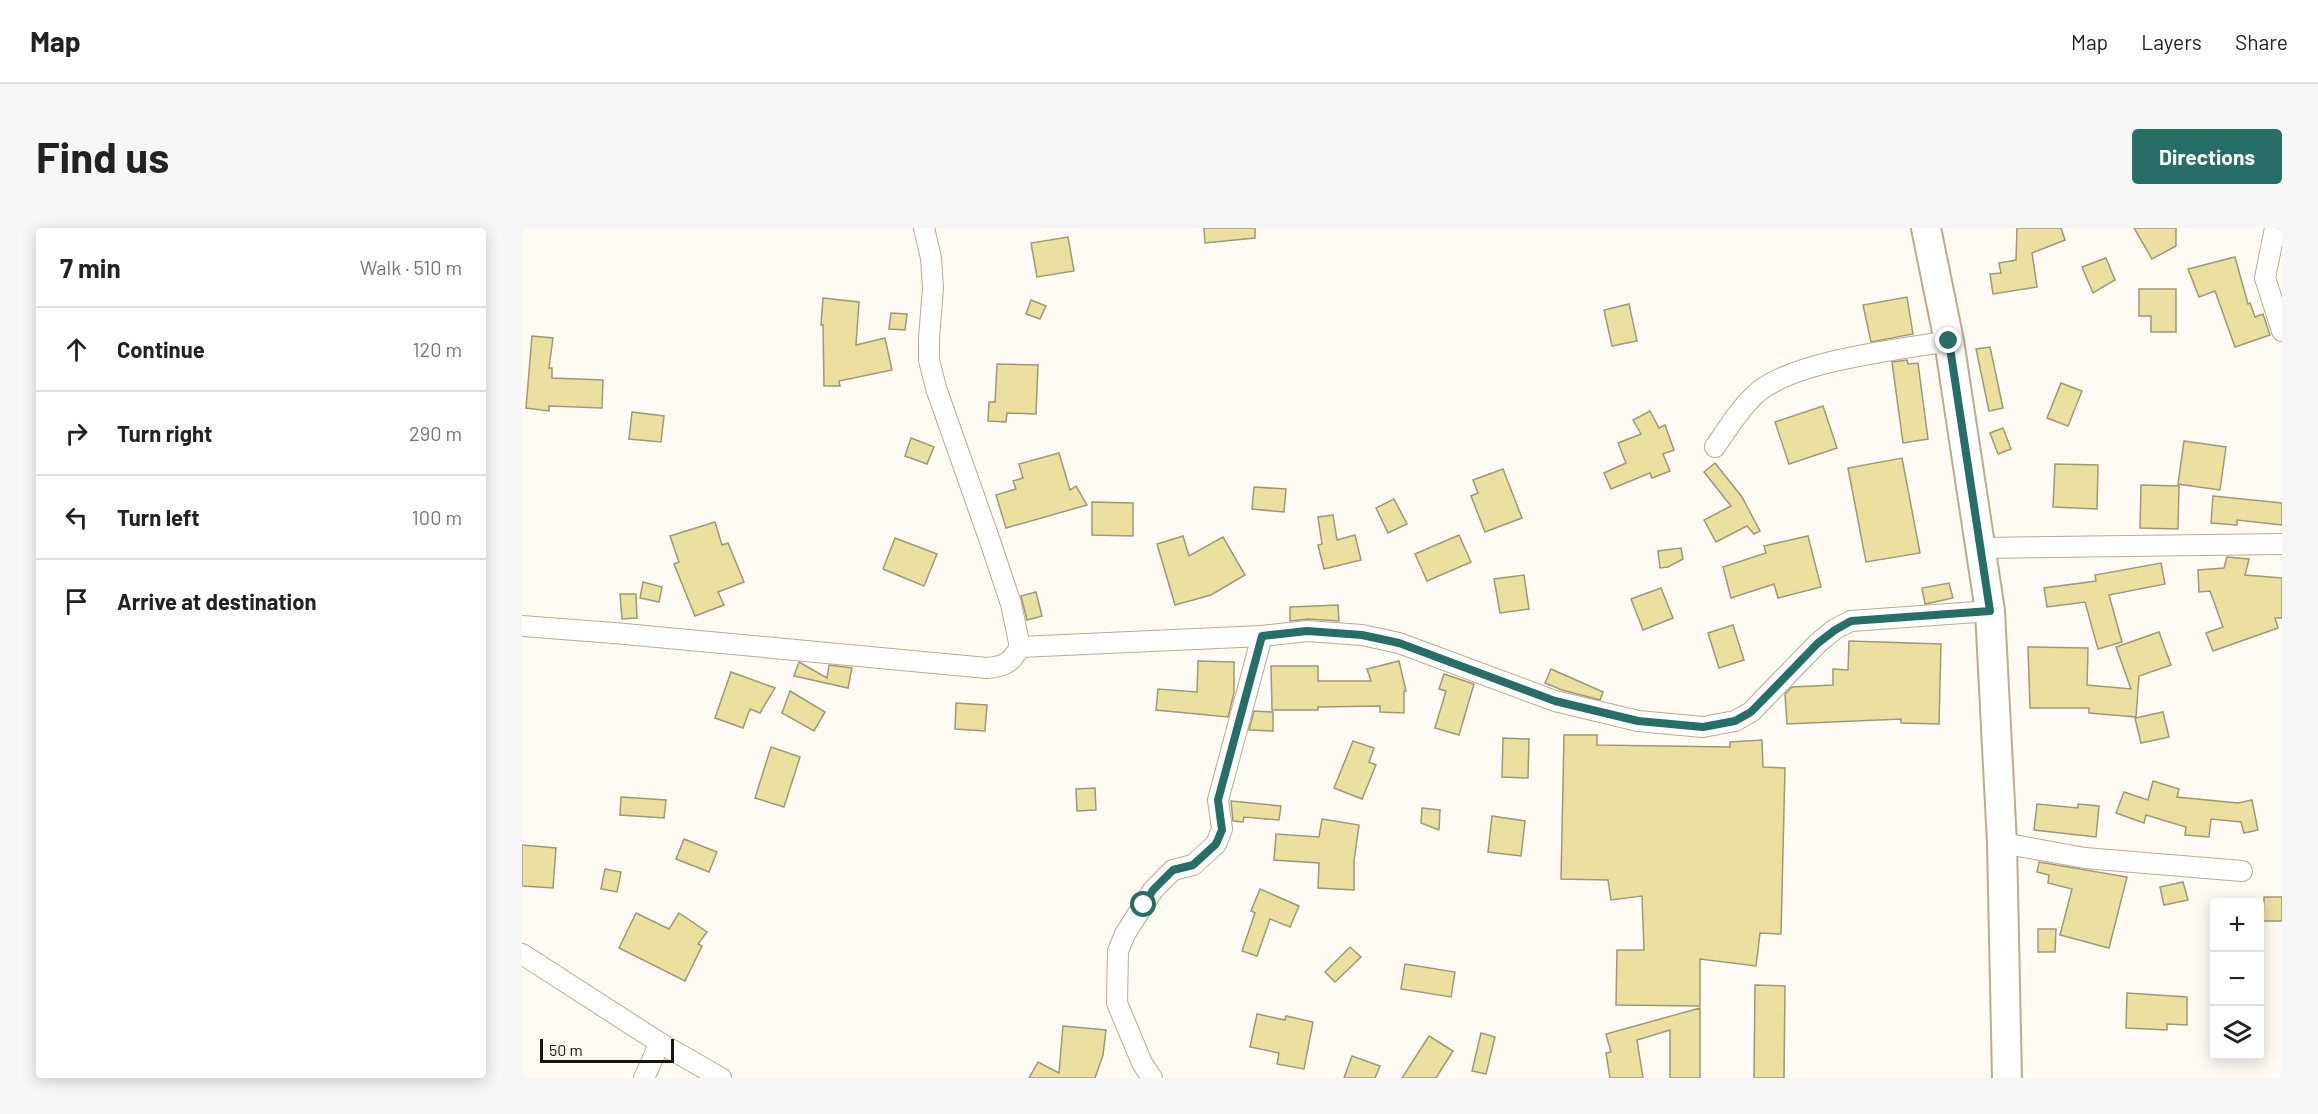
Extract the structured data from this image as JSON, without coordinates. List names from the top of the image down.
{
  "scale_bar": "50 m",
  "page": {
    "header": "Map",
    "nav": ["Map", "Layers", "Share"],
    "buttons": "Directions",
    "title": "Find us",
    "heading": ["7 min", "Walk · 510 m"],
    "list": [
      ["Continue", "120 m"],
      ["Turn right", "290 m"],
      ["Turn left", "100 m"],
      "Arrive at destination"
    ],
    "map_buttons": ["+", "−"],
    "scale": "50 m"
  }
}
